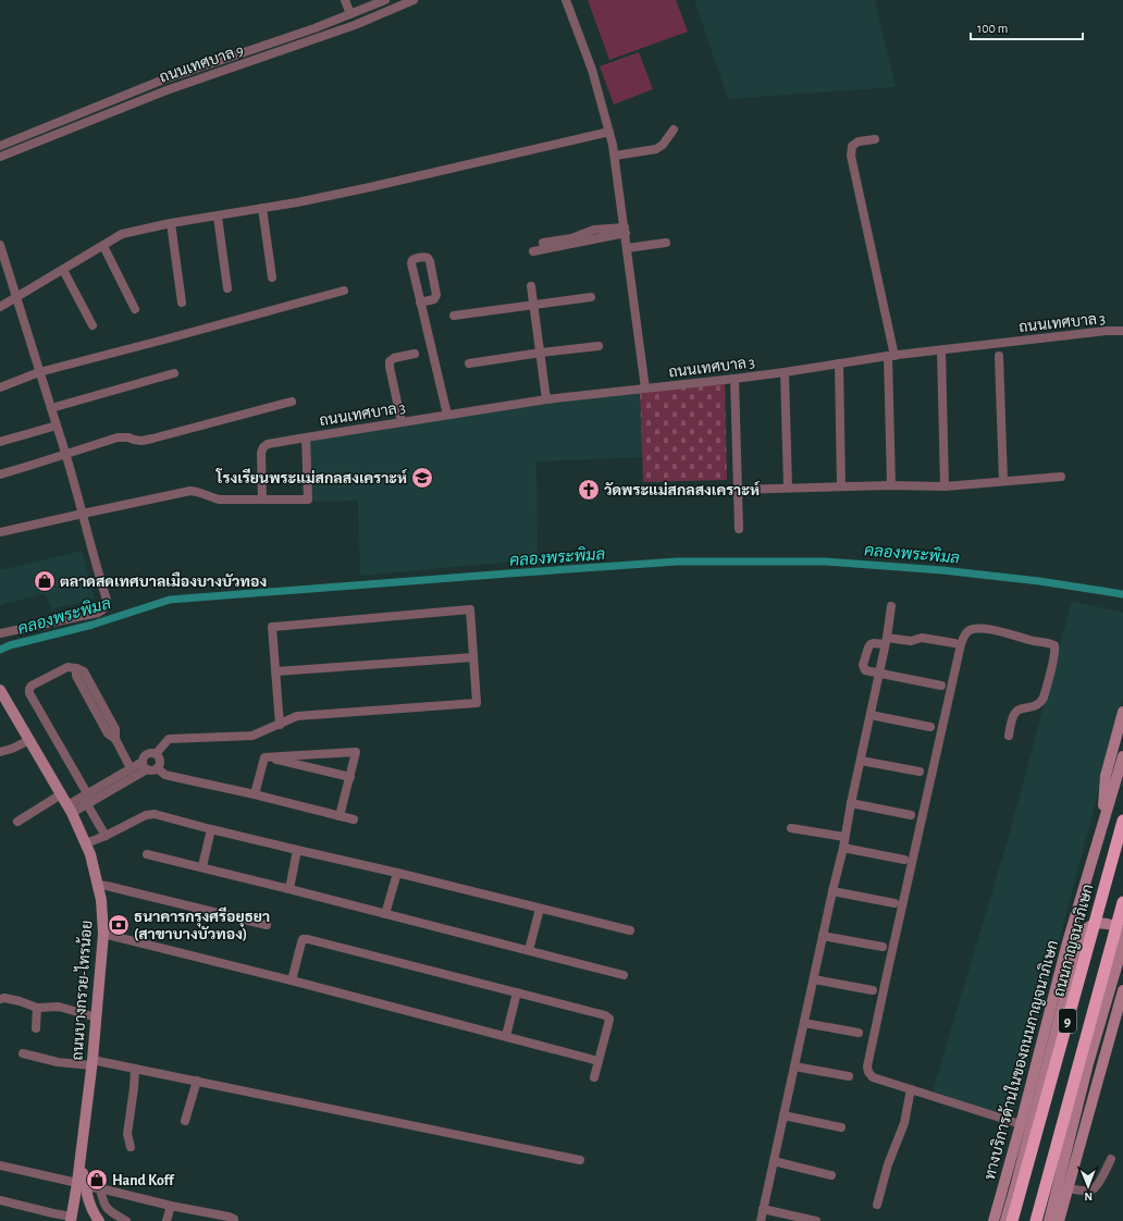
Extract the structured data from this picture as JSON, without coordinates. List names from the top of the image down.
{
  "streets": {
    "highway": ["ถนนกาญจนาภิเษก", "9"],
    "main road": ["ถนนบางกรวย-ไทรน้อย", "ทางบริการด้านในของถนนกาญจนาภิเษก"],
    "street": ["ถนนเทศบาล 9", "ถนนเทศบาล 3"]
  },
  "water": ["คลองพระพิมล"],
  "places": {
    "school or university": ["โรงเรียนพระแม่สกลสงเคราะห์"],
    "church": ["วัดพระแม่สกลสงเคราะห์"],
    "shop": ["ตลาดสดเทศบาลเมืองบางบัวทอง", "Hand Koff"],
    "bank": ["ธนาคารกรุงศรีอยุธยา (สาขาบางบัวทอง)"]
  },
  "scale_bar": "100 m",
  "north": "bottom"
}
